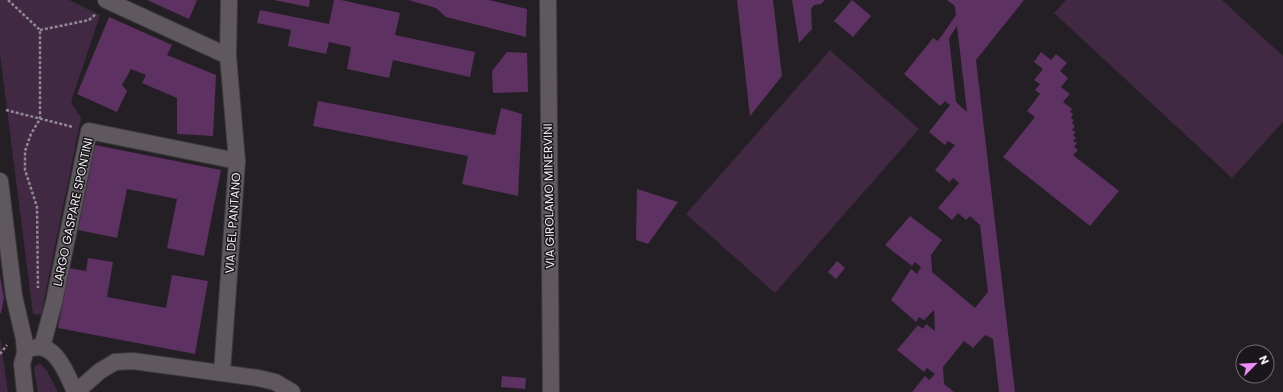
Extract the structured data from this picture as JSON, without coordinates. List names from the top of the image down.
{
  "streets": {
    "street": ["VIA GIROLAMO MINERVINI", "LARGO GASPARE SPONTINI", "VIA DEL PANTANO"]
  },
  "crossings": [
    ["LARGO GASPARE SPONTINI", "VIA DEL PANTANO"]
  ],
  "north": "top right"
}
